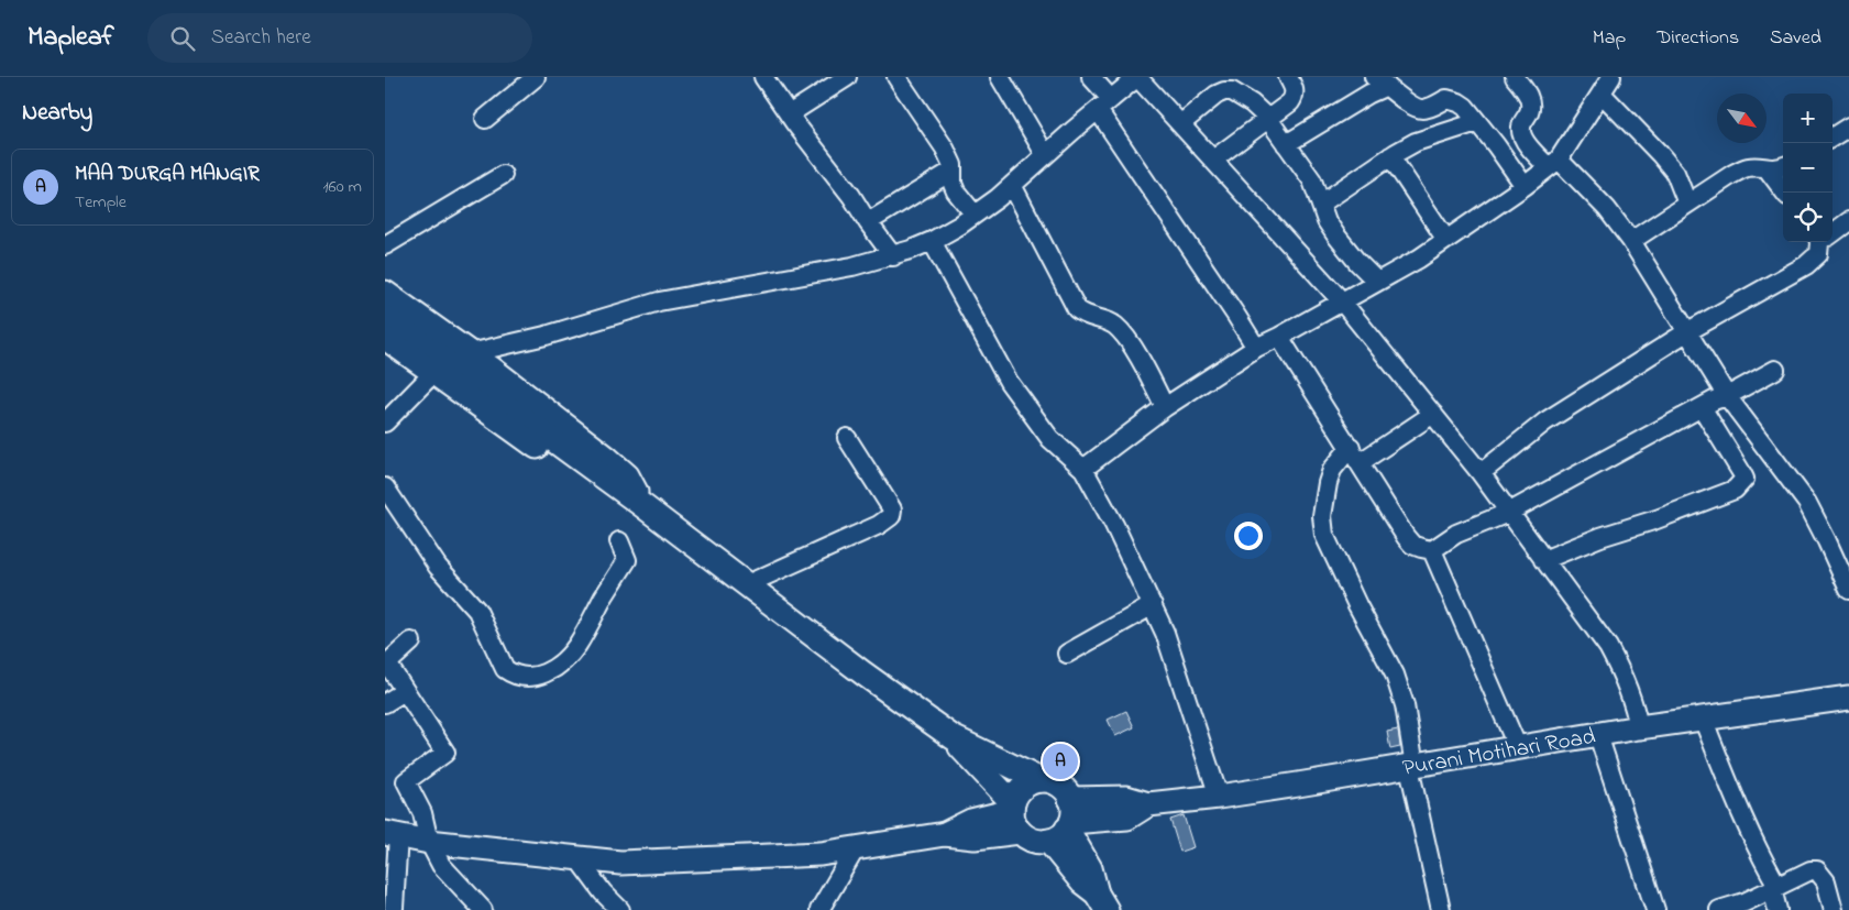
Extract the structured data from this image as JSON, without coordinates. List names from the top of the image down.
{
  "streets": {
    "main road": ["Purani Motihari Road"]
  },
  "north": "bottom right",
  "page": {
    "header": "Mapleaf",
    "search": "Search here",
    "nav": ["Map", "Directions", "Saved"],
    "heading": "Nearby",
    "map_buttons": ["+", "−"],
    "list": [
      {
        "mark": "A",
        "name": "MAA DURGA MANGIR",
        "note": "Temple",
        "value": "160 m"
      }
    ],
    "pins": "A"
  }
}
